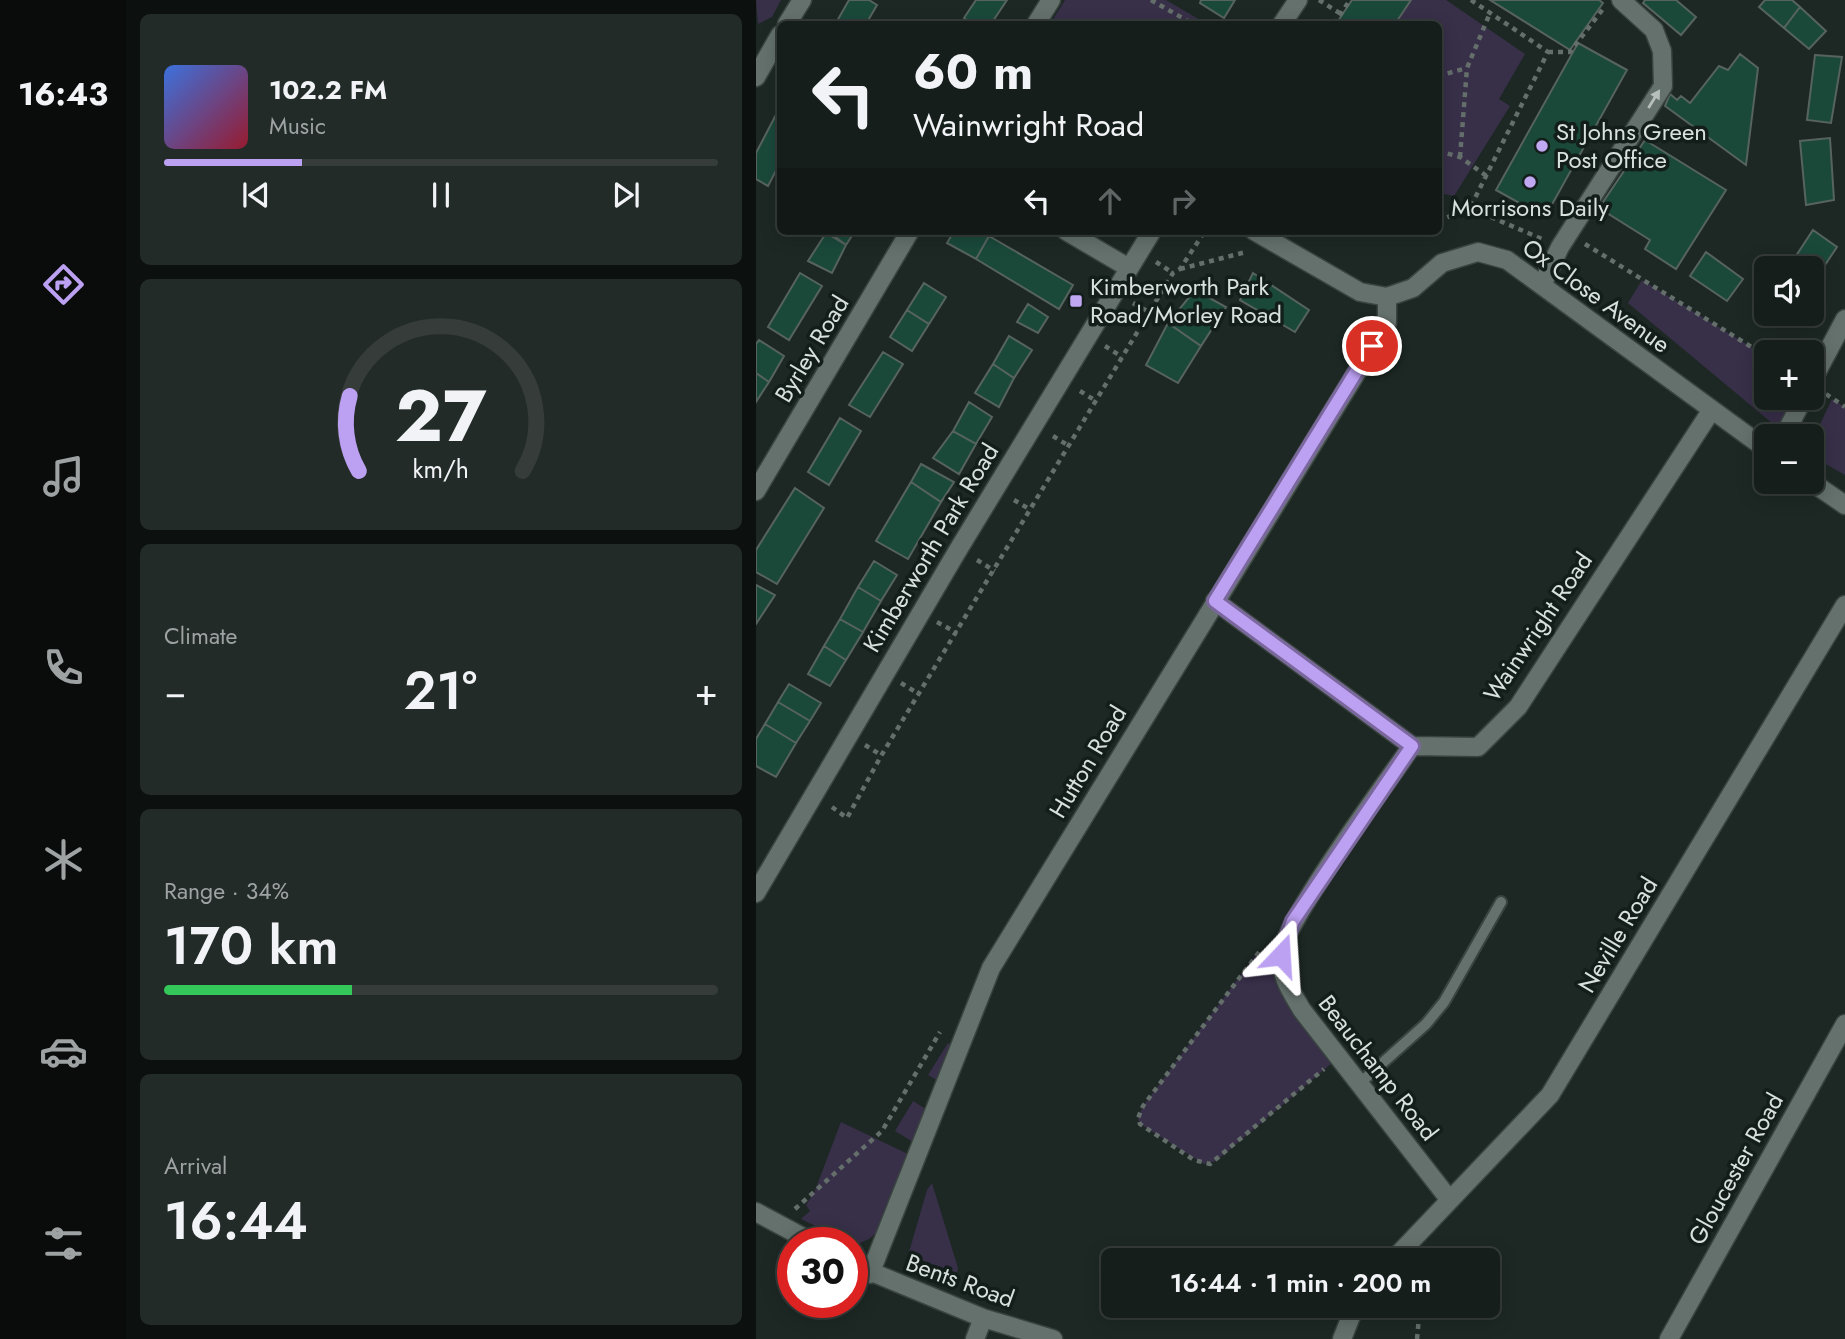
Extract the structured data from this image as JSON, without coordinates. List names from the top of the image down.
{
  "streets": {
    "street": [
      "Ox Close Avenue",
      "Byrley Road",
      "Kimberworth Park Road",
      "Wainwright Road",
      "Hutton Road",
      "Neville Road",
      "Beauchamp Road",
      "Gloucester Road",
      "Bents Road"
    ]
  },
  "crossings": [
    ["Ox Close Avenue", "Wainwright Road"],
    ["Ox Close Avenue", "Hutton Road"],
    ["Hutton Road", "Bents Road"],
    ["Neville Road", "Beauchamp Road"]
  ],
  "places": {
    "other": ["St Johns Green Post Office", "Morrisons Daily"],
    "transit": ["Kimberworth Park Road/Morley Road"]
  },
  "page": {
    "tabs": "16:43",
    "turn": ["60 m", "Wainwright Road"],
    "song": ["102.2 FM", "Music"],
    "map_buttons": ["+", "−"],
    "tile": [
      "Climate",
      ["Range · 34%", "170 km"],
      ["Arrival", "16:44"]
    ],
    "heat": ["−", "21°", "+"],
    "limit": "30",
    "trip": "16:44 · 1 min · 200 m",
    "gauge": ["27", "km/h"]
  }
}
